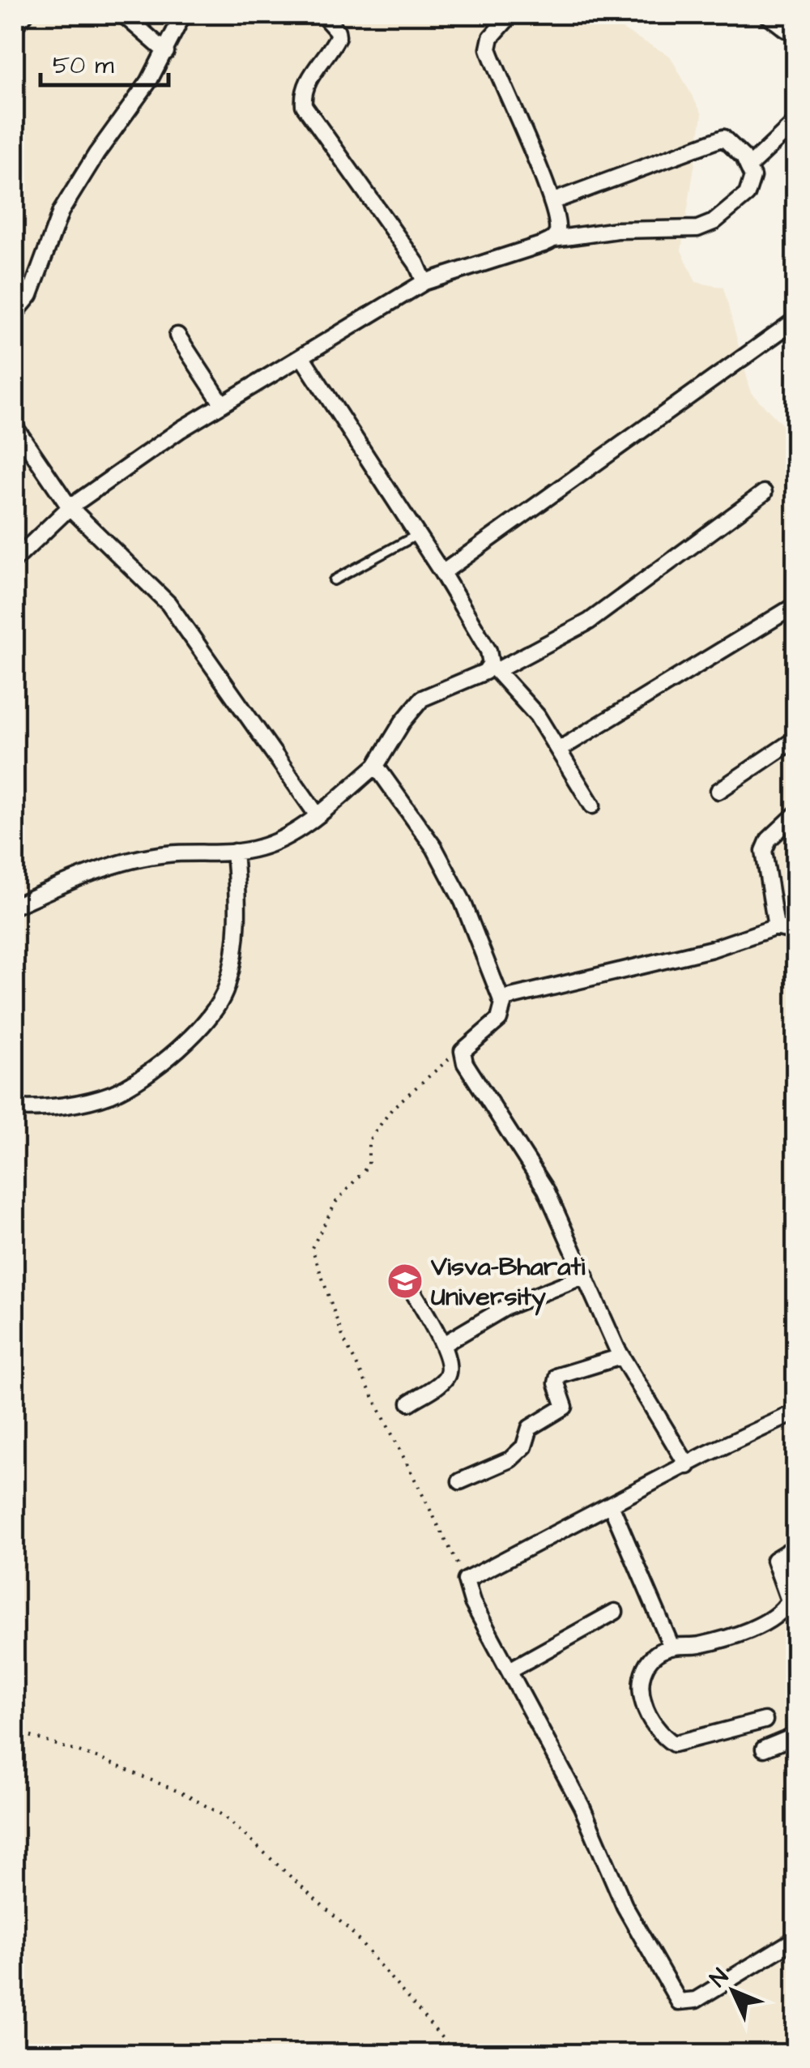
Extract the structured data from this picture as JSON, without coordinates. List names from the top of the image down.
{
  "places": {
    "school or university": ["Visva-Bharati University"]
  },
  "scale_bar": "50 m",
  "north": "top left"
}
